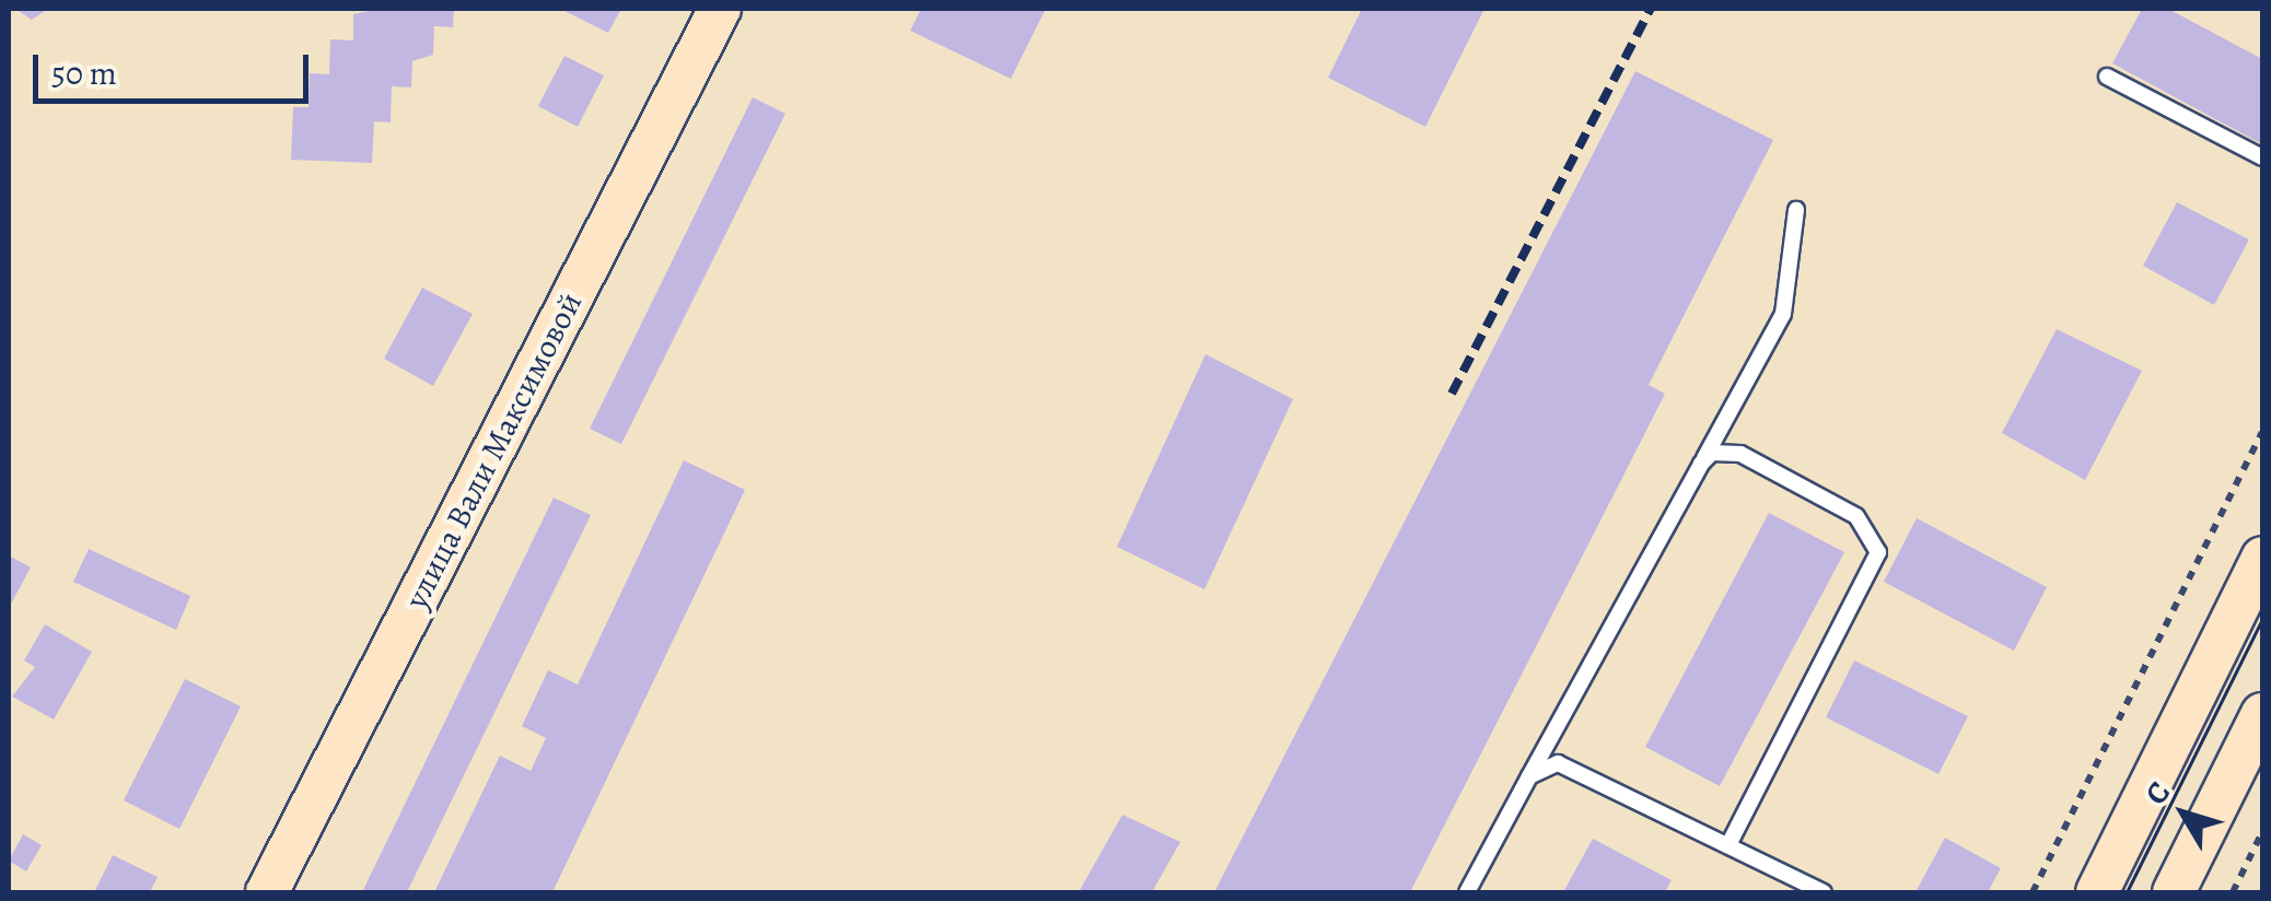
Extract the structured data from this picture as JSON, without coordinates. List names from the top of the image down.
{
  "streets": {
    "street": ["улица Вали Максимовой"]
  },
  "scale_bar": "50 m",
  "north": "top left"
}
